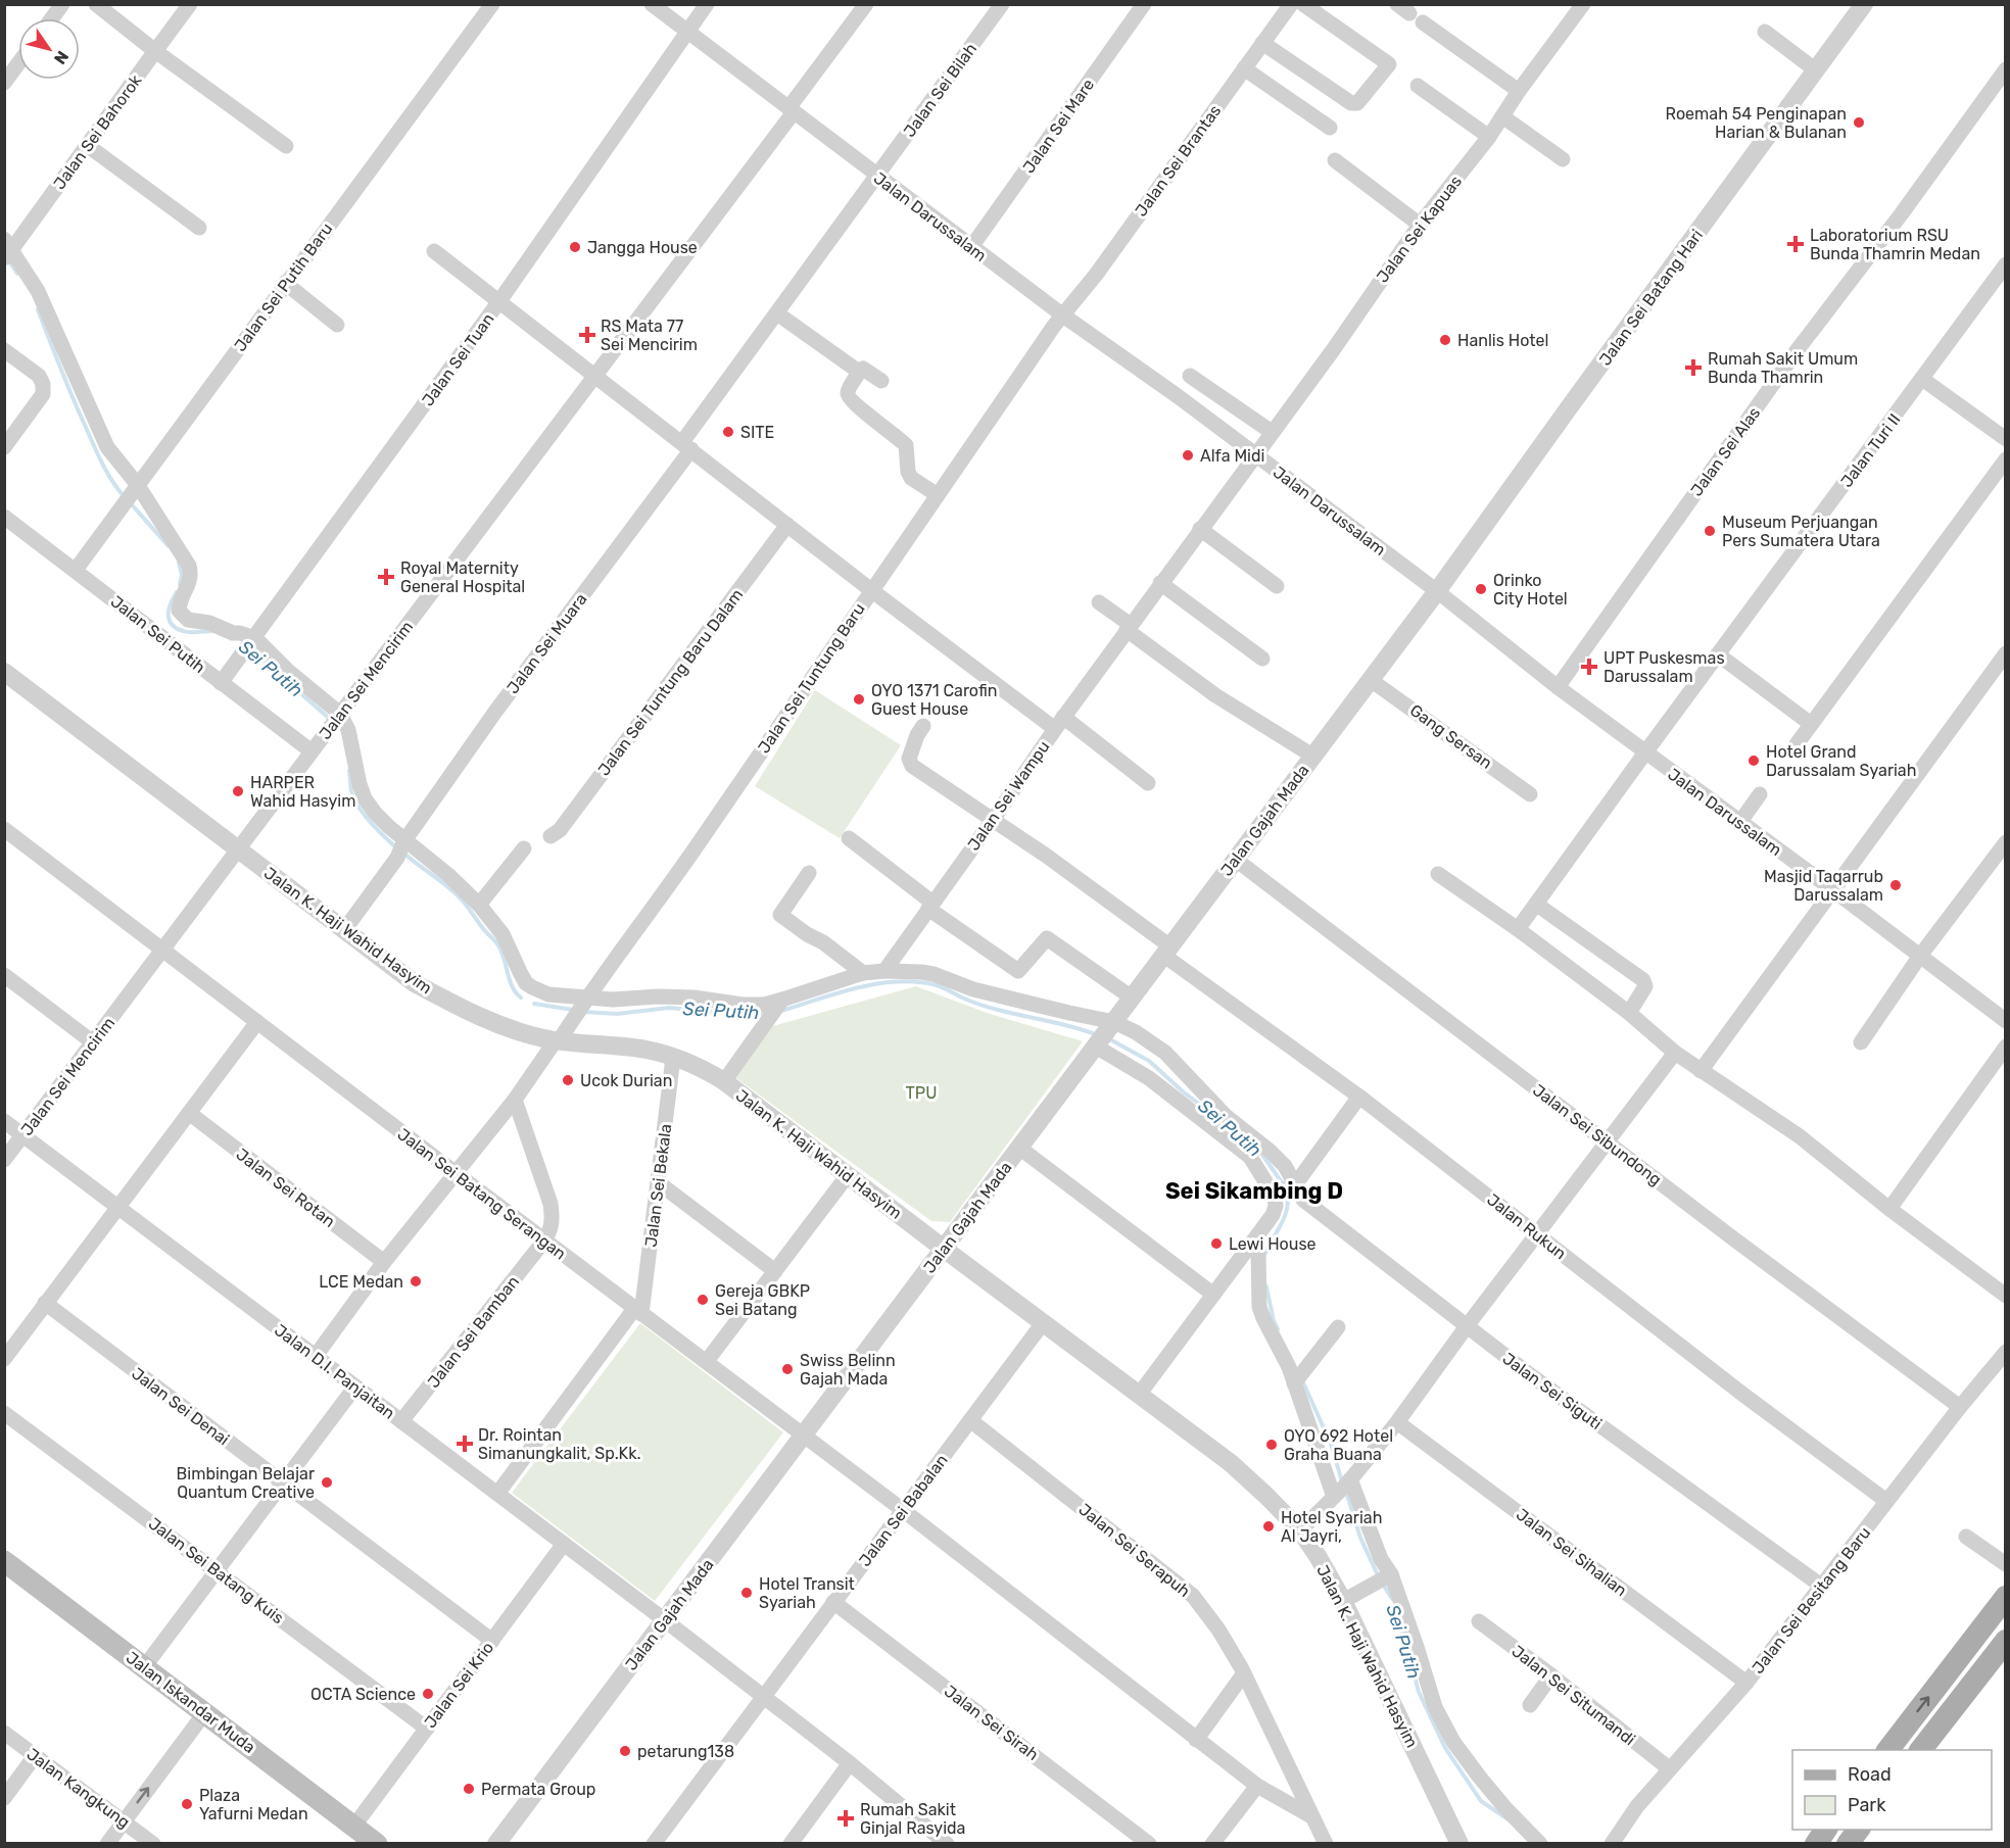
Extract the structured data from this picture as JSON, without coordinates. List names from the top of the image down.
{
  "streets": {
    "main road": ["Jalan Iskandar Muda"],
    "street": [
      "Jalan Sei Bilah",
      "Jalan Sei Mare",
      "Jalan Sei Bahorok",
      "Jalan Sei Brantas",
      "Jalan Darussalam",
      "Jalan Sei Kapuas",
      "Jalan Sei Putih Baru",
      "Jalan Sei Batang Hari",
      "Jalan Sei Tuan",
      "Jalan Turi II",
      "Jalan Sei Alas",
      "Jalan Sei Putih",
      "Jalan Sei Muara",
      "Jalan Sei Tuntung Baru",
      "Jalan Sei Mencirim",
      "Jalan Sei Tuntung Baru Dalam",
      "Gang Sersan",
      "Jalan Sei Wampu",
      "Jalan Gajah Mada",
      "Jalan K. Haji Wahid Hasyim",
      "Jalan Sei Sibundong",
      "Jalan Sei Bekala",
      "Jalan Sei Rotan",
      "Jalan Sei Batang Serangan",
      "Jalan Rukun",
      "Jalan Sei Bamban",
      "Jalan D.I. Panjaitan",
      "Jalan Sei Siguti",
      "Jalan Sei Denai",
      "Jalan Sei Babalan",
      "Jalan Sei Serapuh",
      "Jalan Sei Sihalian",
      "Jalan Sei Batang Kuis",
      "Jalan Sei Besitang Baru",
      "Jalan Sei Krio",
      "Jalan Sei Situmandi",
      "Jalan Sei Sirah",
      "Jalan Kangkung"
    ]
  },
  "crossings": [
    ["Jalan Sei Bilah", "Jalan Darussalam"],
    ["Jalan Sei Bilah", "Jalan Sei Muara"],
    ["Jalan Sei Mare", "Jalan Darussalam"],
    ["Jalan Sei Brantas", "Jalan Darussalam"],
    ["Jalan Sei Brantas", "Jalan Sei Tuntung Baru"],
    ["Jalan Darussalam", "Jalan Sei Kapuas"],
    ["Jalan Darussalam", "Jalan Sei Batang Hari"],
    ["Jalan Darussalam", "Jalan Sei Tuan"],
    ["Jalan Darussalam", "Jalan Turi II"],
    ["Jalan Darussalam", "Jalan Sei Alas"],
    ["Jalan Darussalam", "Jalan Sei Tuntung Baru"],
    ["Jalan Darussalam", "Jalan Sei Mencirim"],
    ["Jalan Darussalam", "Jalan Sei Wampu"],
    ["Jalan Darussalam", "Jalan Gajah Mada"],
    ["Jalan Sei Kapuas", "Jalan Sei Wampu"],
    ["Jalan Sei Putih Baru", "Jalan Sei Putih"],
    ["Jalan Sei Batang Hari", "Jalan Gajah Mada"],
    ["Jalan Sei Tuan", "Jalan Sei Putih"],
    ["Jalan Sei Putih", "Jalan Sei Mencirim"],
    ["Jalan Sei Muara", "Jalan K. Haji Wahid Hasyim"],
    ["Jalan Sei Tuntung Baru", "Jalan K. Haji Wahid Hasyim"],
    ["Jalan Sei Tuntung Baru", "Jalan Sei Rotan"],
    ["Jalan Sei Tuntung Baru", "Jalan Sei Batang Serangan"],
    ["Jalan Sei Tuntung Baru", "Jalan D.I. Panjaitan"],
    ["Jalan Sei Mencirim", "Jalan K. Haji Wahid Hasyim"],
    ["Jalan Sei Mencirim", "Jalan Sei Batang Serangan"],
    ["Jalan Sei Mencirim", "Jalan D.I. Panjaitan"],
    ["Gang Sersan", "Jalan Gajah Mada"],
    ["Jalan Sei Wampu", "Jalan Rukun"],
    ["Jalan Gajah Mada", "Jalan K. Haji Wahid Hasyim"],
    ["Jalan Gajah Mada", "Jalan Sei Sibundong"],
    ["Jalan Gajah Mada", "Jalan Sei Batang Serangan"],
    ["Jalan Gajah Mada", "Jalan Rukun"],
    ["Jalan Gajah Mada", "Jalan D.I. Panjaitan"],
    ["Jalan K. Haji Wahid Hasyim", "Jalan Sei Bekala"],
    ["Jalan K. Haji Wahid Hasyim", "Jalan Sei Babalan"],
    ["Jalan Sei Sibundong", "Jalan Sei Besitang Baru"],
    ["Jalan Sei Bekala", "Jalan Sei Batang Serangan"],
    ["Jalan Sei Bekala", "Jalan D.I. Panjaitan"],
    ["Jalan Sei Batang Serangan", "Jalan Sei Bamban"],
    ["Jalan Sei Batang Serangan", "Jalan Sei Babalan"],
    ["Jalan Sei Batang Serangan", "Jalan Sei Serapuh"],
    ["Jalan Rukun", "Jalan Sei Besitang Baru"],
    ["Jalan Sei Bamban", "Jalan D.I. Panjaitan"],
    ["Jalan D.I. Panjaitan", "Jalan Sei Babalan"],
    ["Jalan D.I. Panjaitan", "Jalan Sei Krio"],
    ["Jalan Sei Siguti", "Jalan Sei Besitang Baru"],
    ["Jalan Sei Denai", "Jalan Sei Krio"],
    ["Jalan Sei Babalan", "Jalan Sei Serapuh"],
    ["Jalan Sei Babalan", "Jalan Sei Sirah"],
    ["Jalan Sei Sihalian", "Jalan Sei Besitang Baru"],
    ["Jalan Sei Batang Kuis", "Jalan Sei Krio"],
    ["Jalan Sei Besitang Baru", "Jalan Sei Situmandi"],
    ["Jalan Sei Krio", "Jalan Iskandar Muda"]
  ],
  "districts": ["Sei Sikambing D"],
  "water": ["Sei Putih"],
  "parks": ["TPU"],
  "places": {
    "other": [
      "Roemah 54 Penginapan Harian & Bulanan",
      "Jangga House",
      "Hanlis Hotel",
      "SITE",
      "Alfa Midi",
      "Museum Perjuangan Pers Sumatera Utara",
      "Orinko City Hotel",
      "OYO 1371 Carofin Guest House",
      "Hotel Grand Darussalam Syariah",
      "HARPER Wahid Hasyim",
      "Masjid Taqarrub Darussalam",
      "Ucok Durian",
      "Lewi House",
      "LCE Medan",
      "Gereja GBKP Sei Batang",
      "Swiss Belinn Gajah Mada",
      "OYO 692 Hotel Graha Buana",
      "Bimbingan Belajar Quantum Creative",
      "Hotel Syariah Al Jayri,",
      "Hotel Transit Syariah",
      "OCTA Science",
      "petarung138",
      "Permata Group",
      "Plaza Yafurni Medan"
    ],
    "health": [
      "Laboratorium RSU Bunda Thamrin Medan",
      "RS Mata 77 Sei Mencirim",
      "Rumah Sakit Umum Bunda Thamrin",
      "Royal Maternity General Hospital",
      "UPT Puskesmas Darussalam",
      "Dr. Rointan Simanungkalit, Sp.Kk.",
      "Rumah Sakit Ginjal Rasyida"
    ]
  },
  "legend": ["Road", "Park"],
  "north": "bottom right"
}
